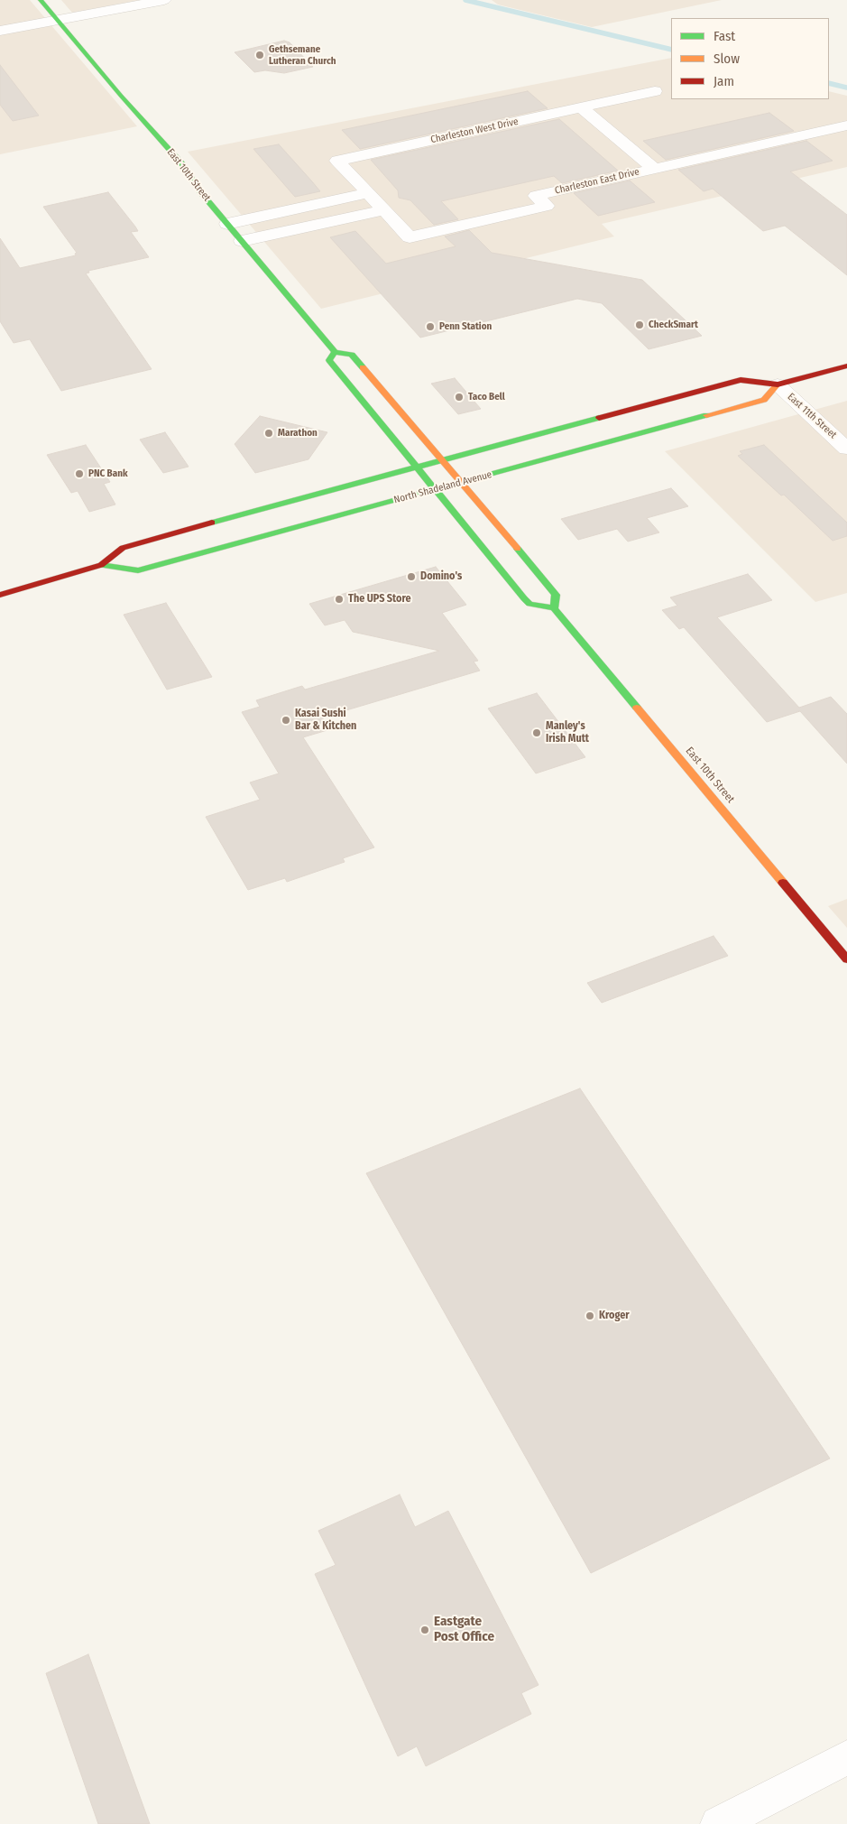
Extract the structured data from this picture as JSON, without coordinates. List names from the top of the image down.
{
  "streets": {
    "main road": ["East 10th Street", "North Shadeland Avenue"],
    "street": ["Charleston West Drive", "Charleston East Drive", "East 11th Street"]
  },
  "crossings": [
    ["Charleston West Drive", "Charleston East Drive"],
    ["East 10th Street", "North Shadeland Avenue"],
    ["East 11th Street", "North Shadeland Avenue"]
  ],
  "places": [
    "Gethsemane Lutheran Church",
    "CheckSmart",
    "Penn Station",
    "Taco Bell",
    "Marathon",
    "PNC Bank",
    "Domino's",
    "The UPS Store",
    "Kasai Sushi Bar & Kitchen",
    "Manley's Irish Mutt",
    "Kroger",
    "Eastgate Post Office"
  ],
  "legend": ["Fast", "Slow", "Jam"]
}
